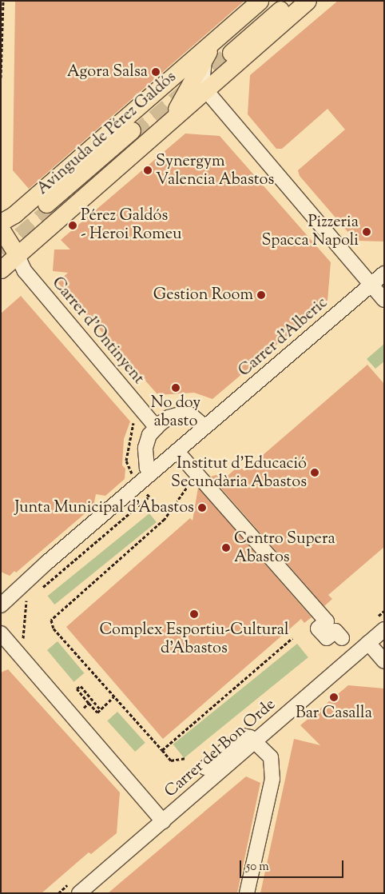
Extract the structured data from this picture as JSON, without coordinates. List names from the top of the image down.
{
  "streets": {
    "main road": ["Avinguda de Pérez Galdós"],
    "street": ["Carrer d'Ontinyent", "Carrer d'Alberic", "Carrer del Bon Orde"]
  },
  "crossings": [
    ["Avinguda de Pérez Galdós", "Carrer d'Ontinyent"]
  ],
  "places": [
    "Agora Salsa",
    "Synergym Valencia Abastos",
    "Pérez Galdós - Heroi Romeu",
    "Pizzeria Spacca Napoli",
    "Gestion Room",
    "No doy abasto",
    "Institut d'Educació Secundària Abastos",
    "Junta Municipal d'Abastos",
    "Centro Supera Abastos",
    "Complex Esportiu-Cultural d'Abastos",
    "Bar Casalla"
  ],
  "scale_bar": "50 m"
}
